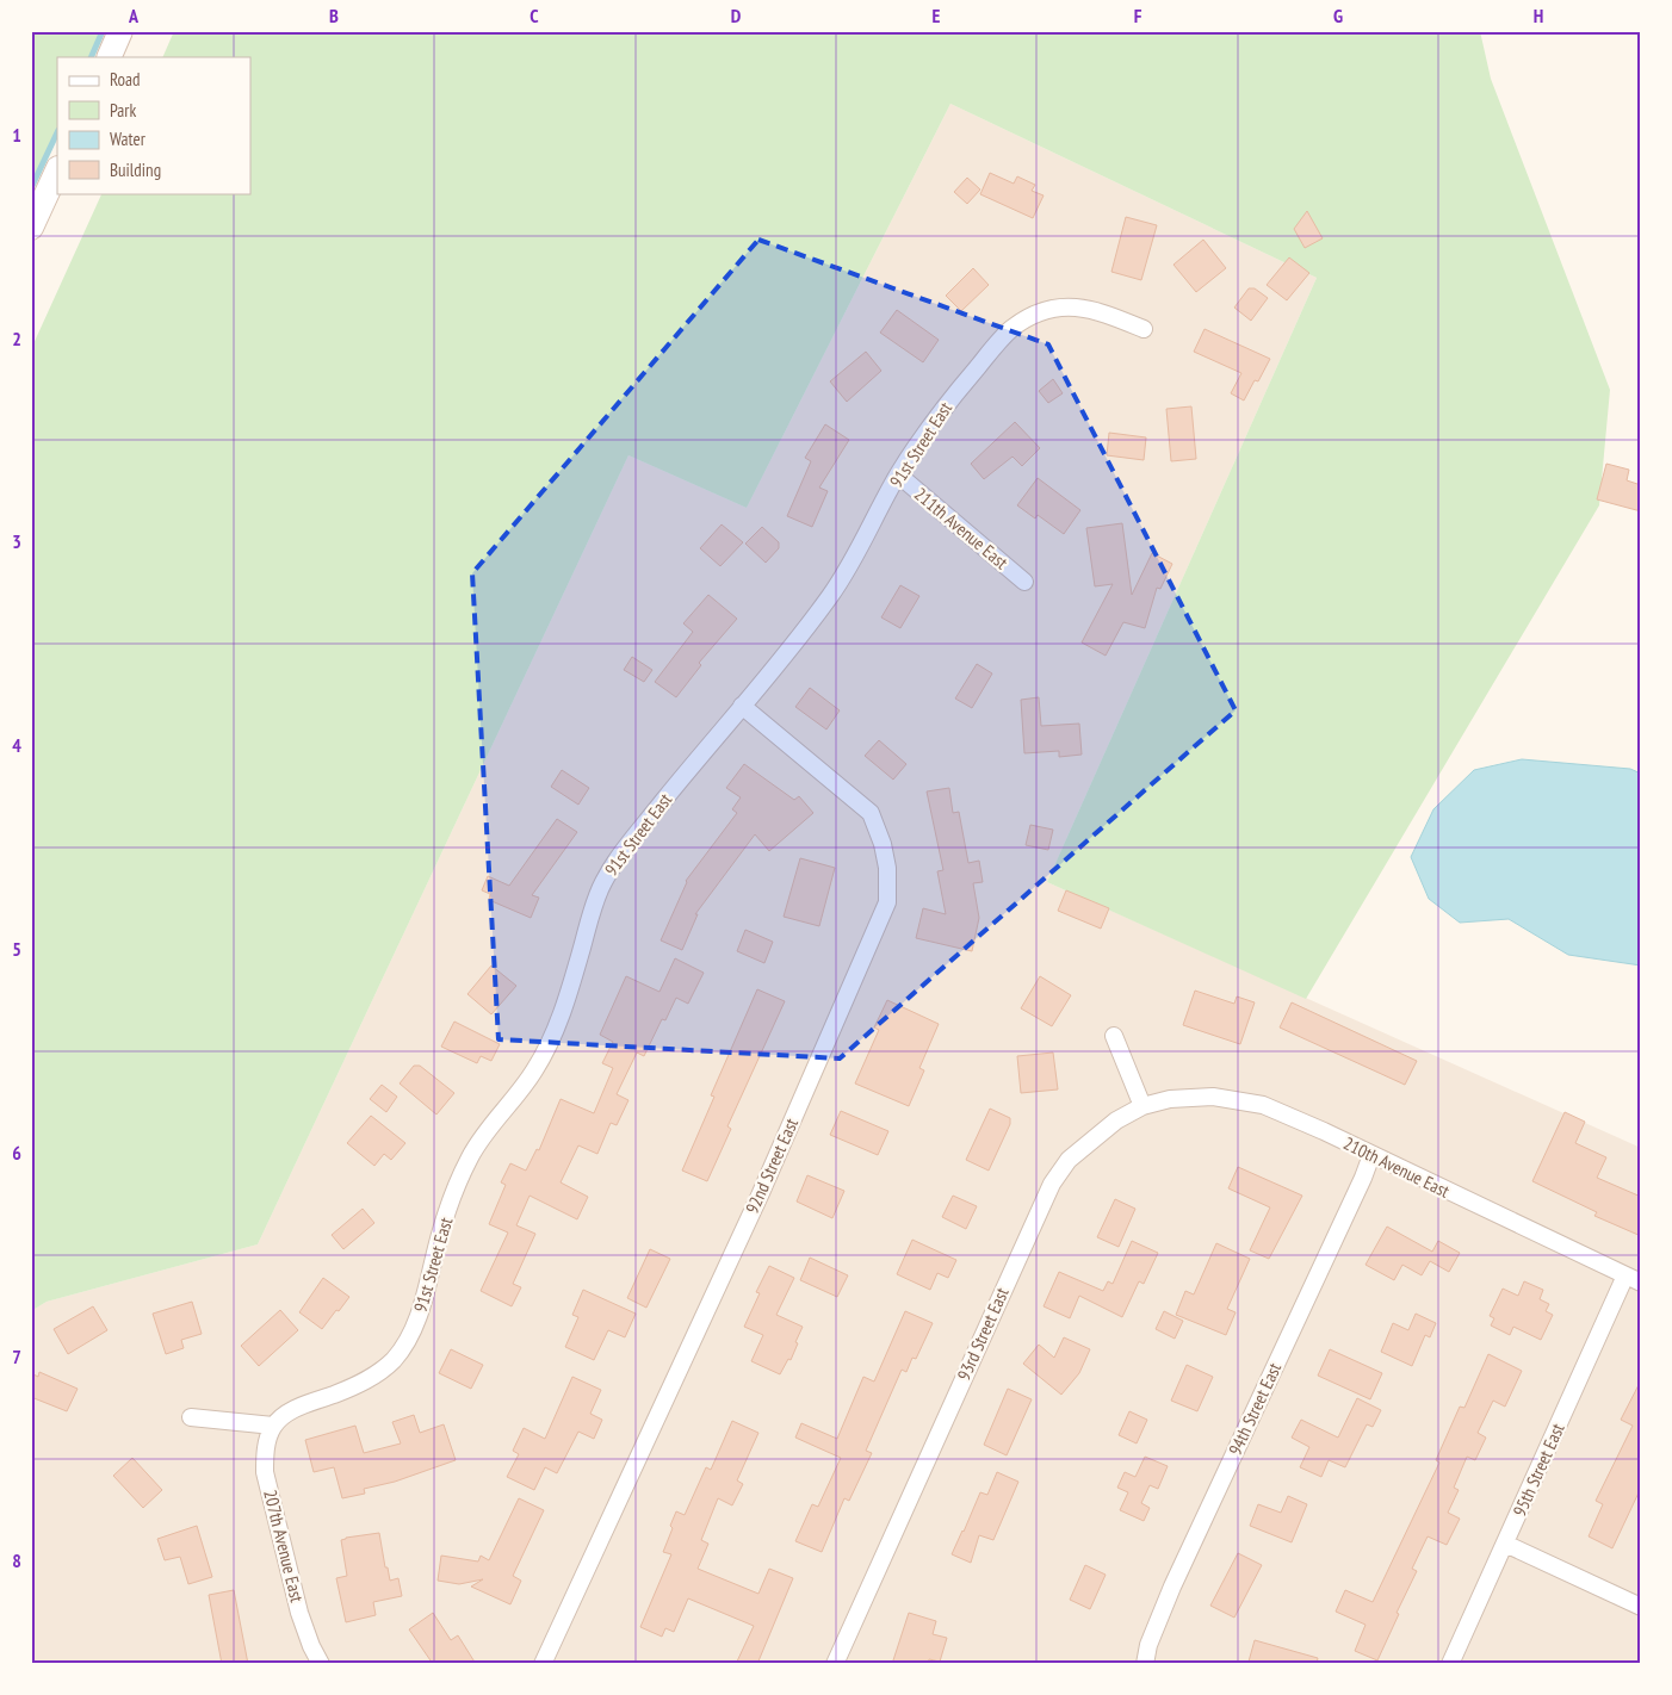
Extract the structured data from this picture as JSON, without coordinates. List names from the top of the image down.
{
  "streets": {
    "street": [
      "91st Street East",
      "211th Avenue East",
      "92nd Street East",
      "210th Avenue East",
      "93rd Street East",
      "94th Street East",
      "95th Street East",
      "207th Avenue East"
    ]
  },
  "crossings": [
    ["91st Street East", "211th Avenue East"],
    ["91st Street East", "92nd Street East"],
    ["91st Street East", "207th Avenue East"],
    ["210th Avenue East", "93rd Street East"],
    ["210th Avenue East", "94th Street East"],
    ["210th Avenue East", "95th Street East"]
  ],
  "legend": [
    "Road",
    "Park",
    "Water",
    "Building"
  ],
  "grid": {
    "columns": [
      "A",
      "B",
      "C",
      "D",
      "E",
      "F",
      "G",
      "H"
    ],
    "rows": [
      "1",
      "2",
      "3",
      "4",
      "5",
      "6",
      "7",
      "8"
    ]
  }
}
